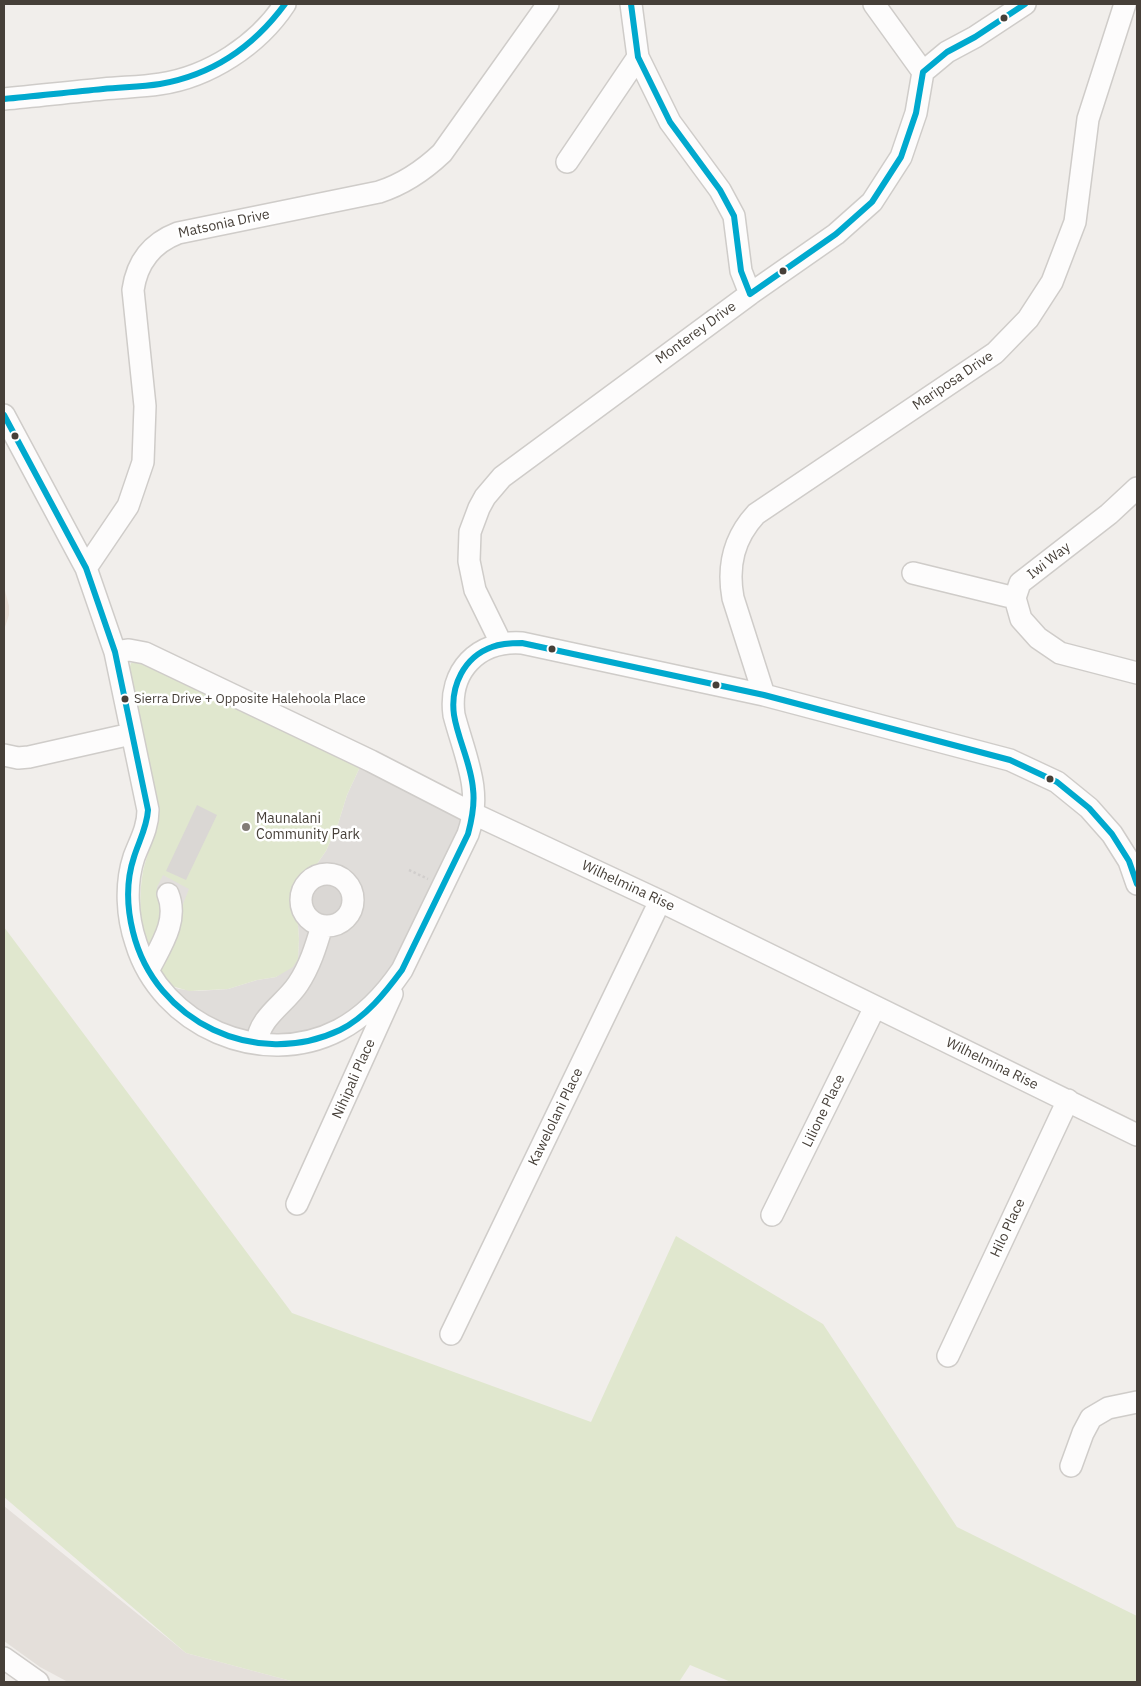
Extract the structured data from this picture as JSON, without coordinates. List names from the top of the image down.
{
  "streets": {
    "street": [
      "Matsonia Drive",
      "Monterey Drive",
      "Mariposa Drive",
      "Iwi Way",
      "Wilhelmina Rise",
      "Nihipali Place",
      "Lilione Place",
      "Kawelolani Place",
      "Hilo Place"
    ]
  },
  "crossings": [
    ["Wilhelmina Rise", "Lilione Place"],
    ["Wilhelmina Rise", "Kawelolani Place"],
    ["Wilhelmina Rise", "Hilo Place"]
  ],
  "places": ["Sierra Drive + Opposite Halehoola Place", "Maunalani Community Park"]
}
